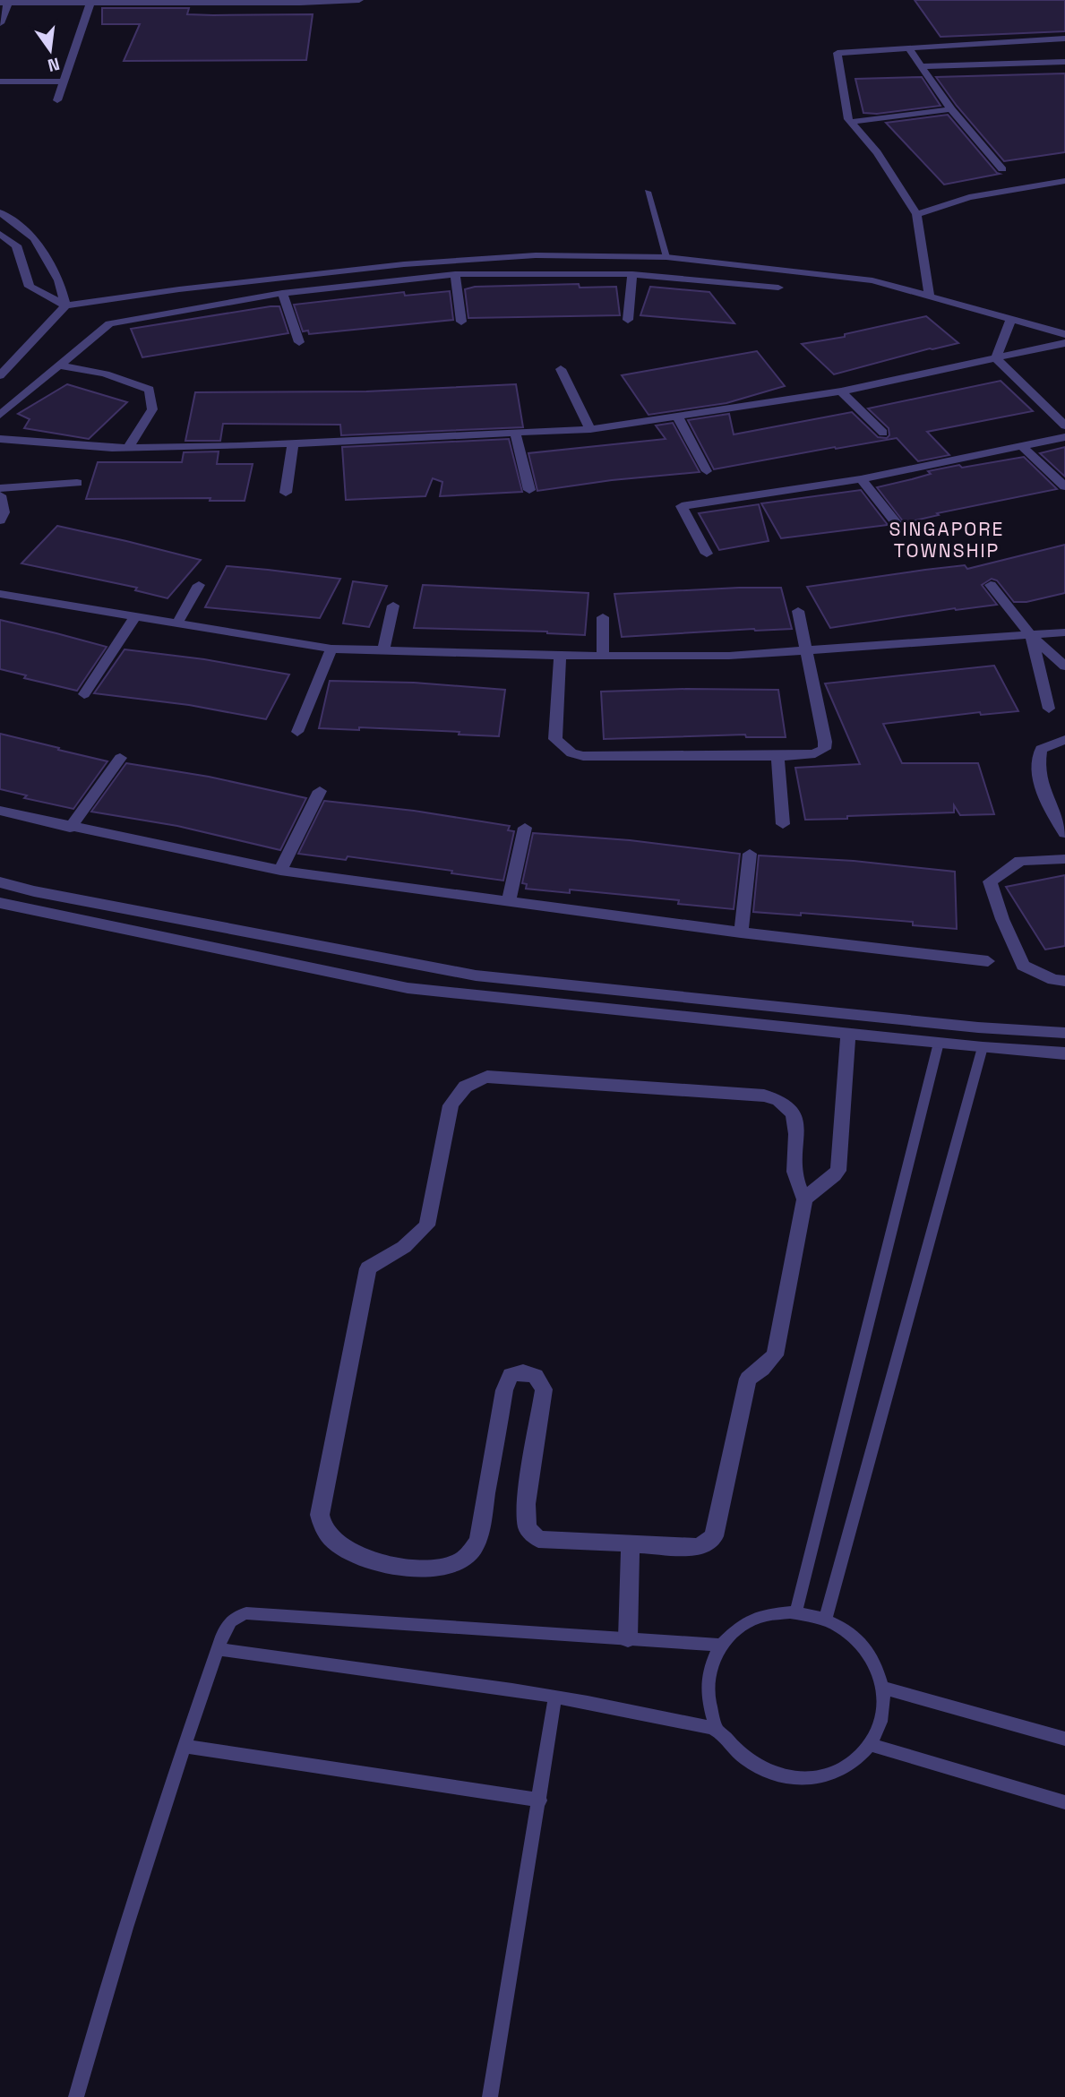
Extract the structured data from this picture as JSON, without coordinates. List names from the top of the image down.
{
  "districts": ["SINGAPORE TOWNSHIP"],
  "north": "bottom"
}
